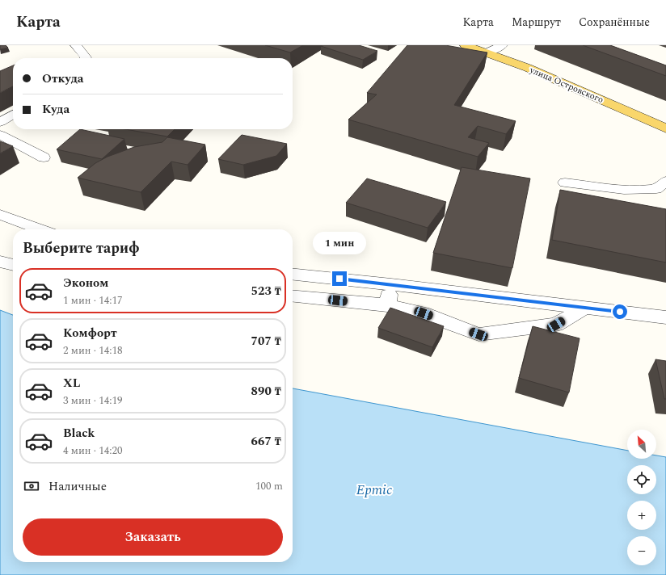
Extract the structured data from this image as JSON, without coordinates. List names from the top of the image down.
{
  "streets": {
    "main road": ["улица Островского"]
  },
  "water": ["Ертіс"],
  "north": "top left",
  "page": {
    "header": "Карта",
    "nav": ["Карта", "Маршрут", "Сохранённые"],
    "banner": ["Откуда", "Куда"],
    "heading": "Выберите тариф",
    "bubble": "1 мин",
    "list": [
      {
        "name": "Эконом",
        "note": "1 мин · 14:17",
        "value": "523 ₸"
      },
      {
        "name": "Комфорт",
        "note": "2 мин · 14:18",
        "value": "707 ₸"
      },
      {
        "name": "XL",
        "note": "3 мин · 14:19",
        "value": "890 ₸"
      },
      {
        "name": "Black",
        "note": "4 мин · 14:20",
        "value": "667 ₸"
      }
    ],
    "map_buttons": ["+", "−"],
    "pay": ["Наличные", "100 m"],
    "buttons": "Заказать"
  }
}
